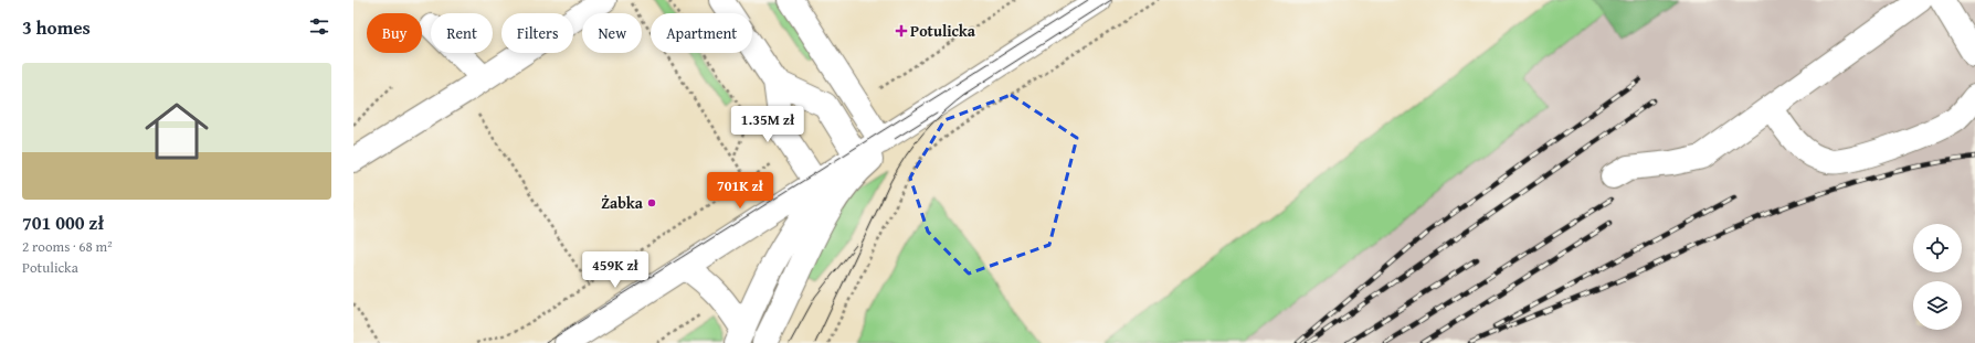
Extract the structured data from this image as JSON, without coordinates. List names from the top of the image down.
{
  "places": {
    "health": ["Potulicka"],
    "other": ["Żabka"]
  },
  "page": {
    "heading": "3 homes",
    "chip": [
      "Buy",
      "Rent",
      "Filters",
      "New",
      "Apartment"
    ],
    "list": [
      {
        "name": "701 000 zł",
        "note": "2 rooms · 68 m² · Potulicka"
      }
    ],
    "price": ["1.35M zł", "701K zł", "459K zł"]
  }
}
